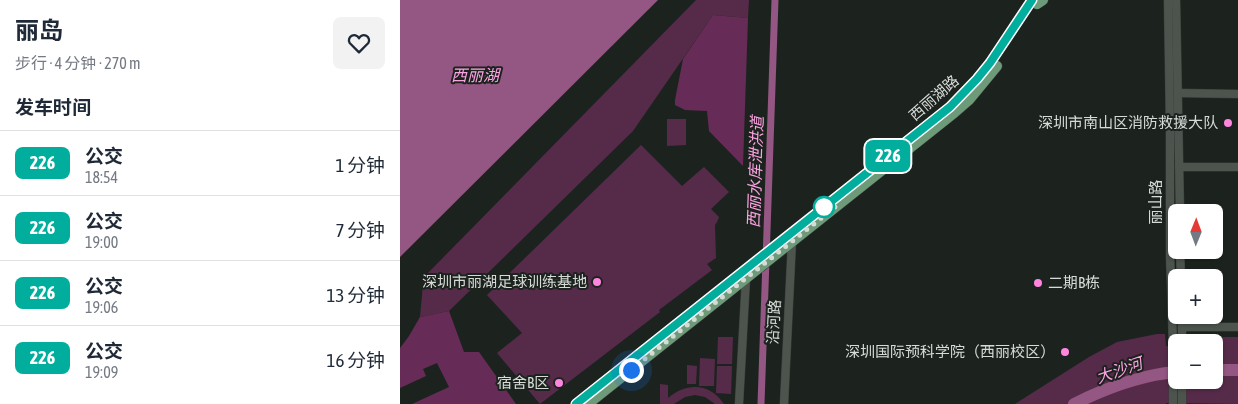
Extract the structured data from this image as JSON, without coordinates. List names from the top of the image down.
{
  "streets": {
    "main road": ["西丽湖路"],
    "street": ["丽山路", "沿河路"]
  },
  "crossings": [
    ["西丽湖路", "沿河路"]
  ],
  "water": ["西丽湖", "西丽水库泄洪道", "大沙河"],
  "places": [
    "深圳市南山区消防救援大队",
    "深圳市丽湖足球训练基地",
    "二期B栋",
    "深圳国际预科学院（西丽校区）",
    "宿舍B区"
  ],
  "lines": ["bus line 226"],
  "north": "top",
  "page": {
    "heading": [
      ["丽岛", "步行 · 4 分钟 · 270 m"],
      "发车时间"
    ],
    "on_map": "226",
    "list": [
      {
        "mark": "226",
        "name": "公交",
        "note": "18:54",
        "value": "1 分钟"
      },
      {
        "mark": "226",
        "name": "公交",
        "note": "19:00",
        "value": "7 分钟"
      },
      {
        "mark": "226",
        "name": "公交",
        "note": "19:06",
        "value": "13 分钟"
      },
      {
        "mark": "226",
        "name": "公交",
        "note": "19:09",
        "value": "16 分钟"
      }
    ],
    "map_buttons": ["+", "−"]
  }
}
